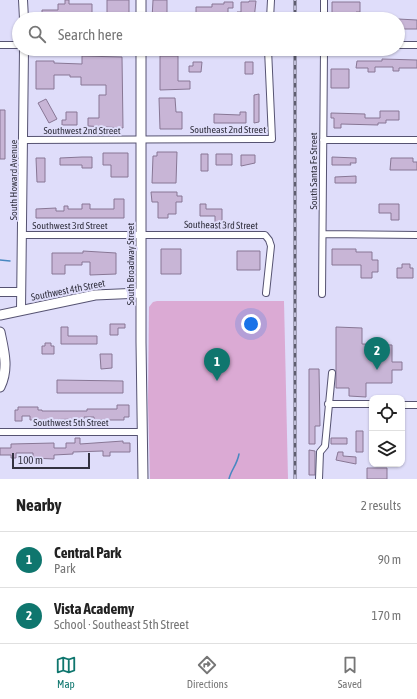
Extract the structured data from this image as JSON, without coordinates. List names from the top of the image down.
{
  "streets": {
    "main road": ["South Broadway Street", "Southwest 4th Street"],
    "street": [
      "Southeast 2nd Street",
      "Southwest 2nd Street",
      "South Santa Fe Street",
      "South Howard Avenue",
      "Southwest 3rd Street",
      "Southeast 3rd Street",
      "Southwest 5th Street"
    ]
  },
  "crossings": [
    ["Southeast 2nd Street", "Southwest 2nd Street"],
    ["Southeast 2nd Street", "South Broadway Street"],
    ["Southwest 2nd Street", "South Howard Avenue"],
    ["Southwest 2nd Street", "South Broadway Street"],
    ["South Howard Avenue", "Southwest 3rd Street"],
    ["South Howard Avenue", "Southwest 4th Street"],
    ["Southwest 3rd Street", "Southeast 3rd Street"],
    ["Southwest 3rd Street", "South Broadway Street"],
    ["Southeast 3rd Street", "South Broadway Street"],
    ["South Broadway Street", "Southwest 4th Street"],
    ["South Broadway Street", "Southwest 5th Street"]
  ],
  "scale_bar": "100 m",
  "page": {
    "search": "Search here",
    "pins": ["2", "1"],
    "scale": "100 m",
    "heading": ["Nearby", "2 results"],
    "list": [
      {
        "mark": "1",
        "name": "Central Park",
        "note": "Park",
        "value": "90 m"
      },
      {
        "mark": "2",
        "name": "Vista Academy",
        "note": "School · Southeast 5th Street",
        "value": "170 m"
      }
    ],
    "nav": ["Map", "Directions", "Saved"]
  }
}
